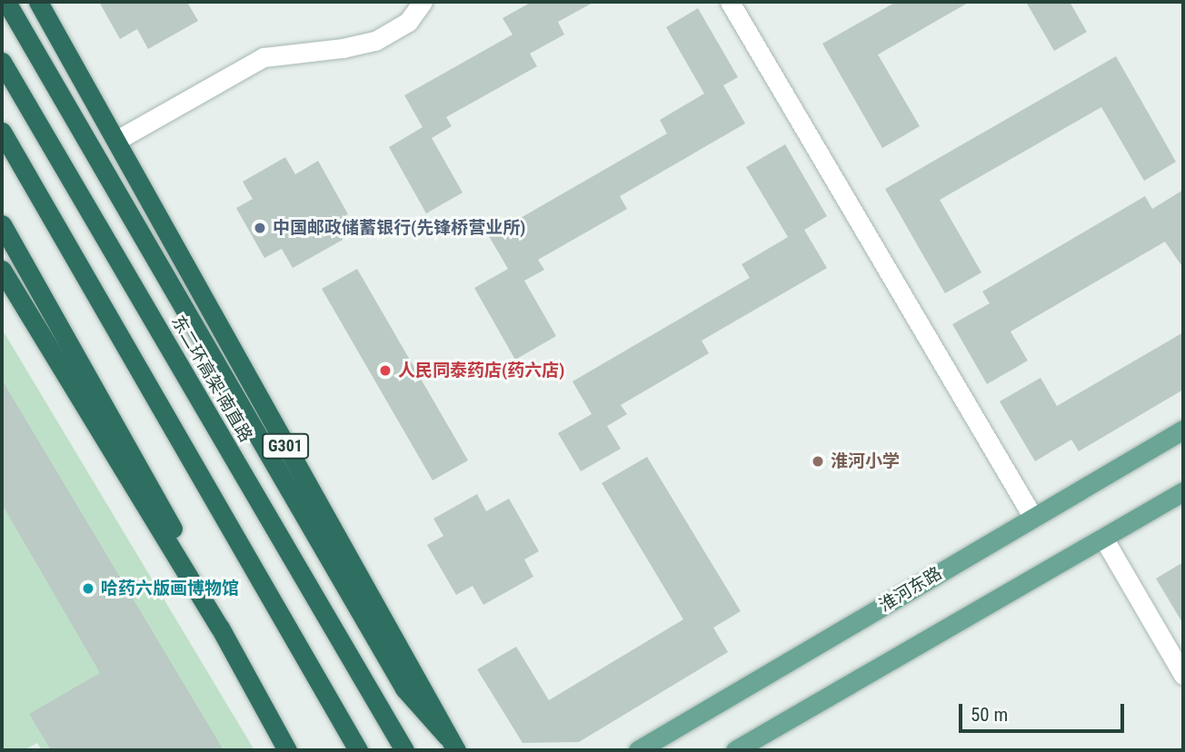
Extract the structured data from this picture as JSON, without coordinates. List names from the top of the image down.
{
  "streets": {
    "highway": ["东二环高架-南直路", "G301"],
    "main road": ["淮河东路"]
  },
  "places": [
    "中国邮政储蓄银行(先锋桥营业所)",
    "人民同泰药店(药六店)",
    "淮河小学",
    "哈药六版画博物馆"
  ],
  "scale_bar": "50 m"
}
